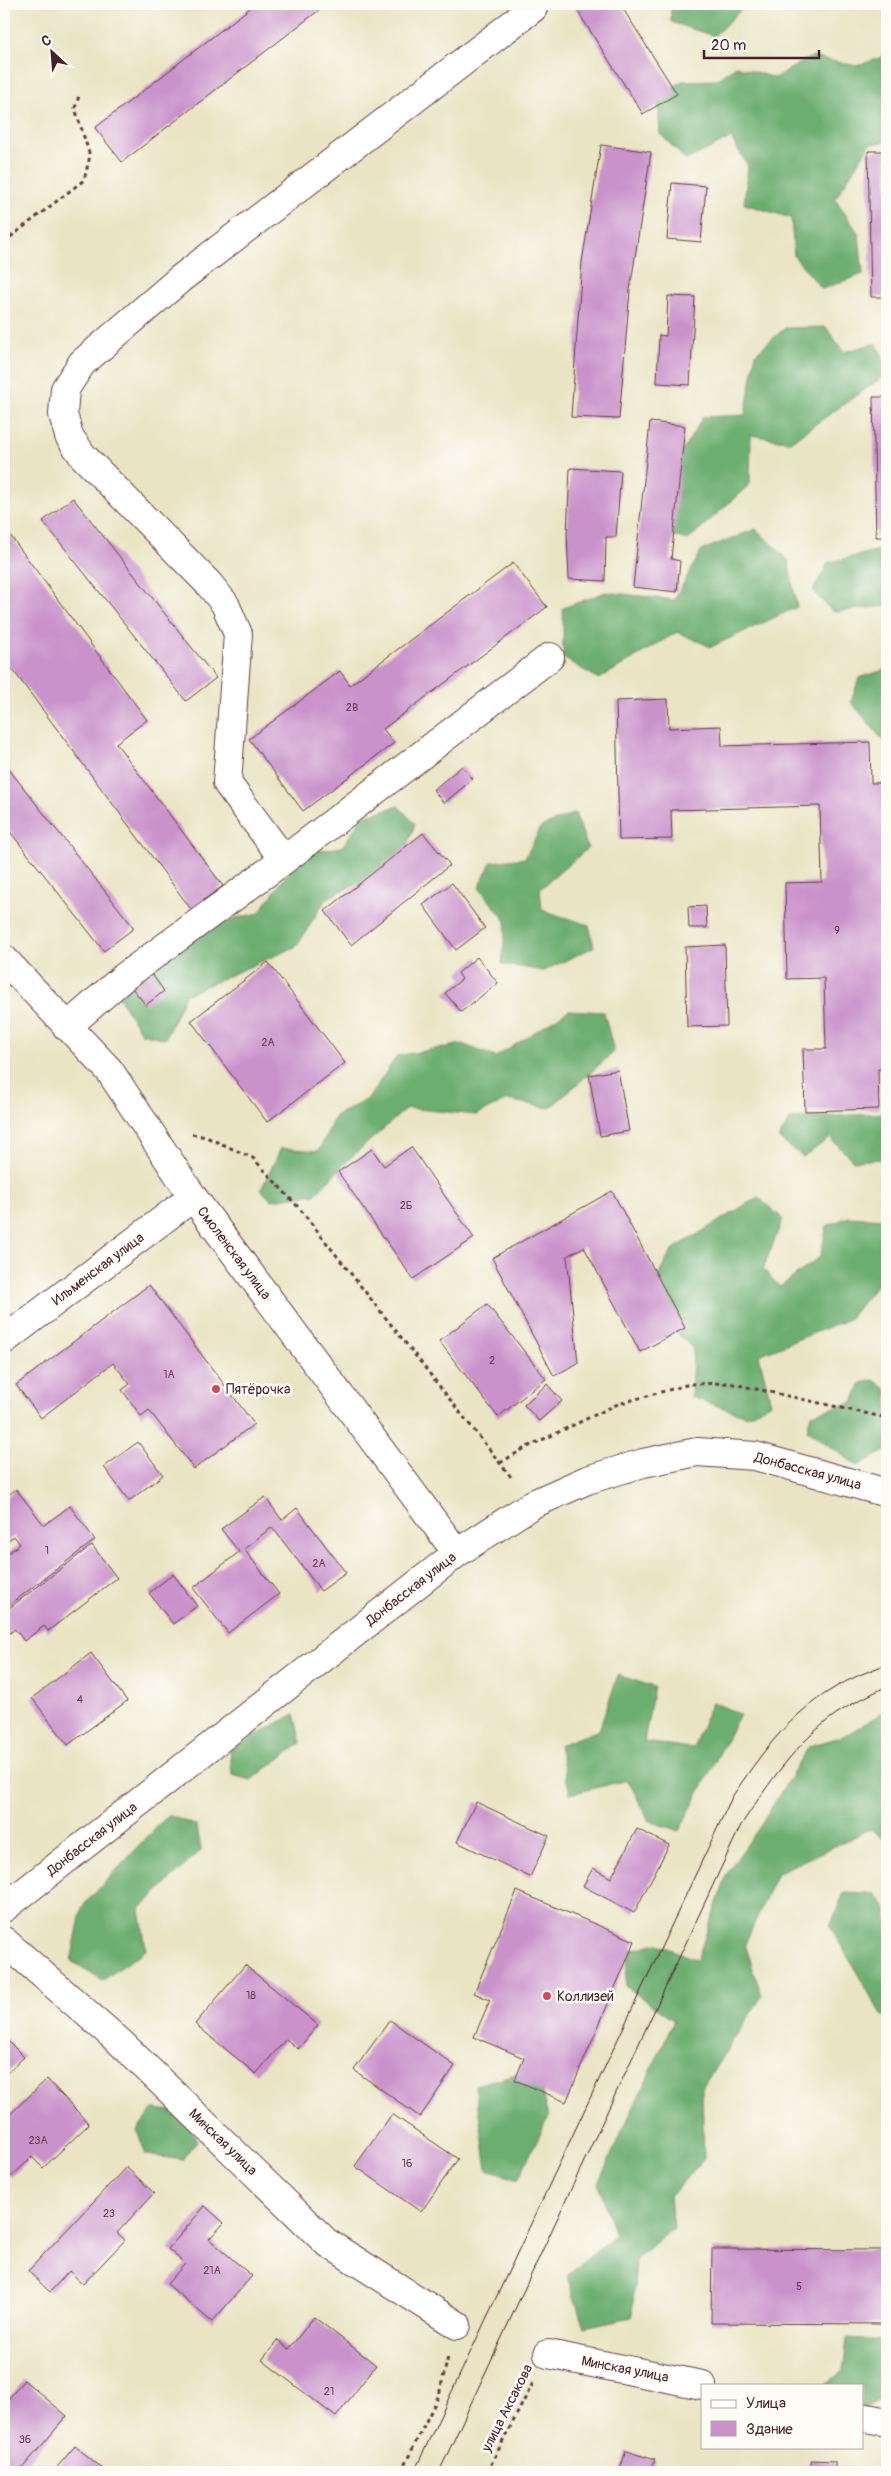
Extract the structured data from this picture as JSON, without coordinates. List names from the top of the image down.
{
  "streets": {
    "street": [
      "Смоленская улица",
      "Ильменская улица",
      "Донбасская улица",
      "Минская улица"
    ],
    "path": ["улица Аксакова"]
  },
  "crossings": [
    ["Смоленская улица", "Ильменская улица"],
    ["Смоленская улица", "Донбасская улица"],
    ["Минская улица", "улица Аксакова"]
  ],
  "places": ["Пятёрочка", "Коллизей"],
  "house_numbers": [
    "2В",
    "9",
    "2А",
    "2Б",
    "2",
    "1А",
    "1",
    "2А",
    "4",
    "18",
    "23А",
    "16",
    "23",
    "21А",
    "5",
    "21",
    "36"
  ],
  "legend": ["Улица", "Здание"],
  "scale_bar": "20 m",
  "north": "top left"
}
